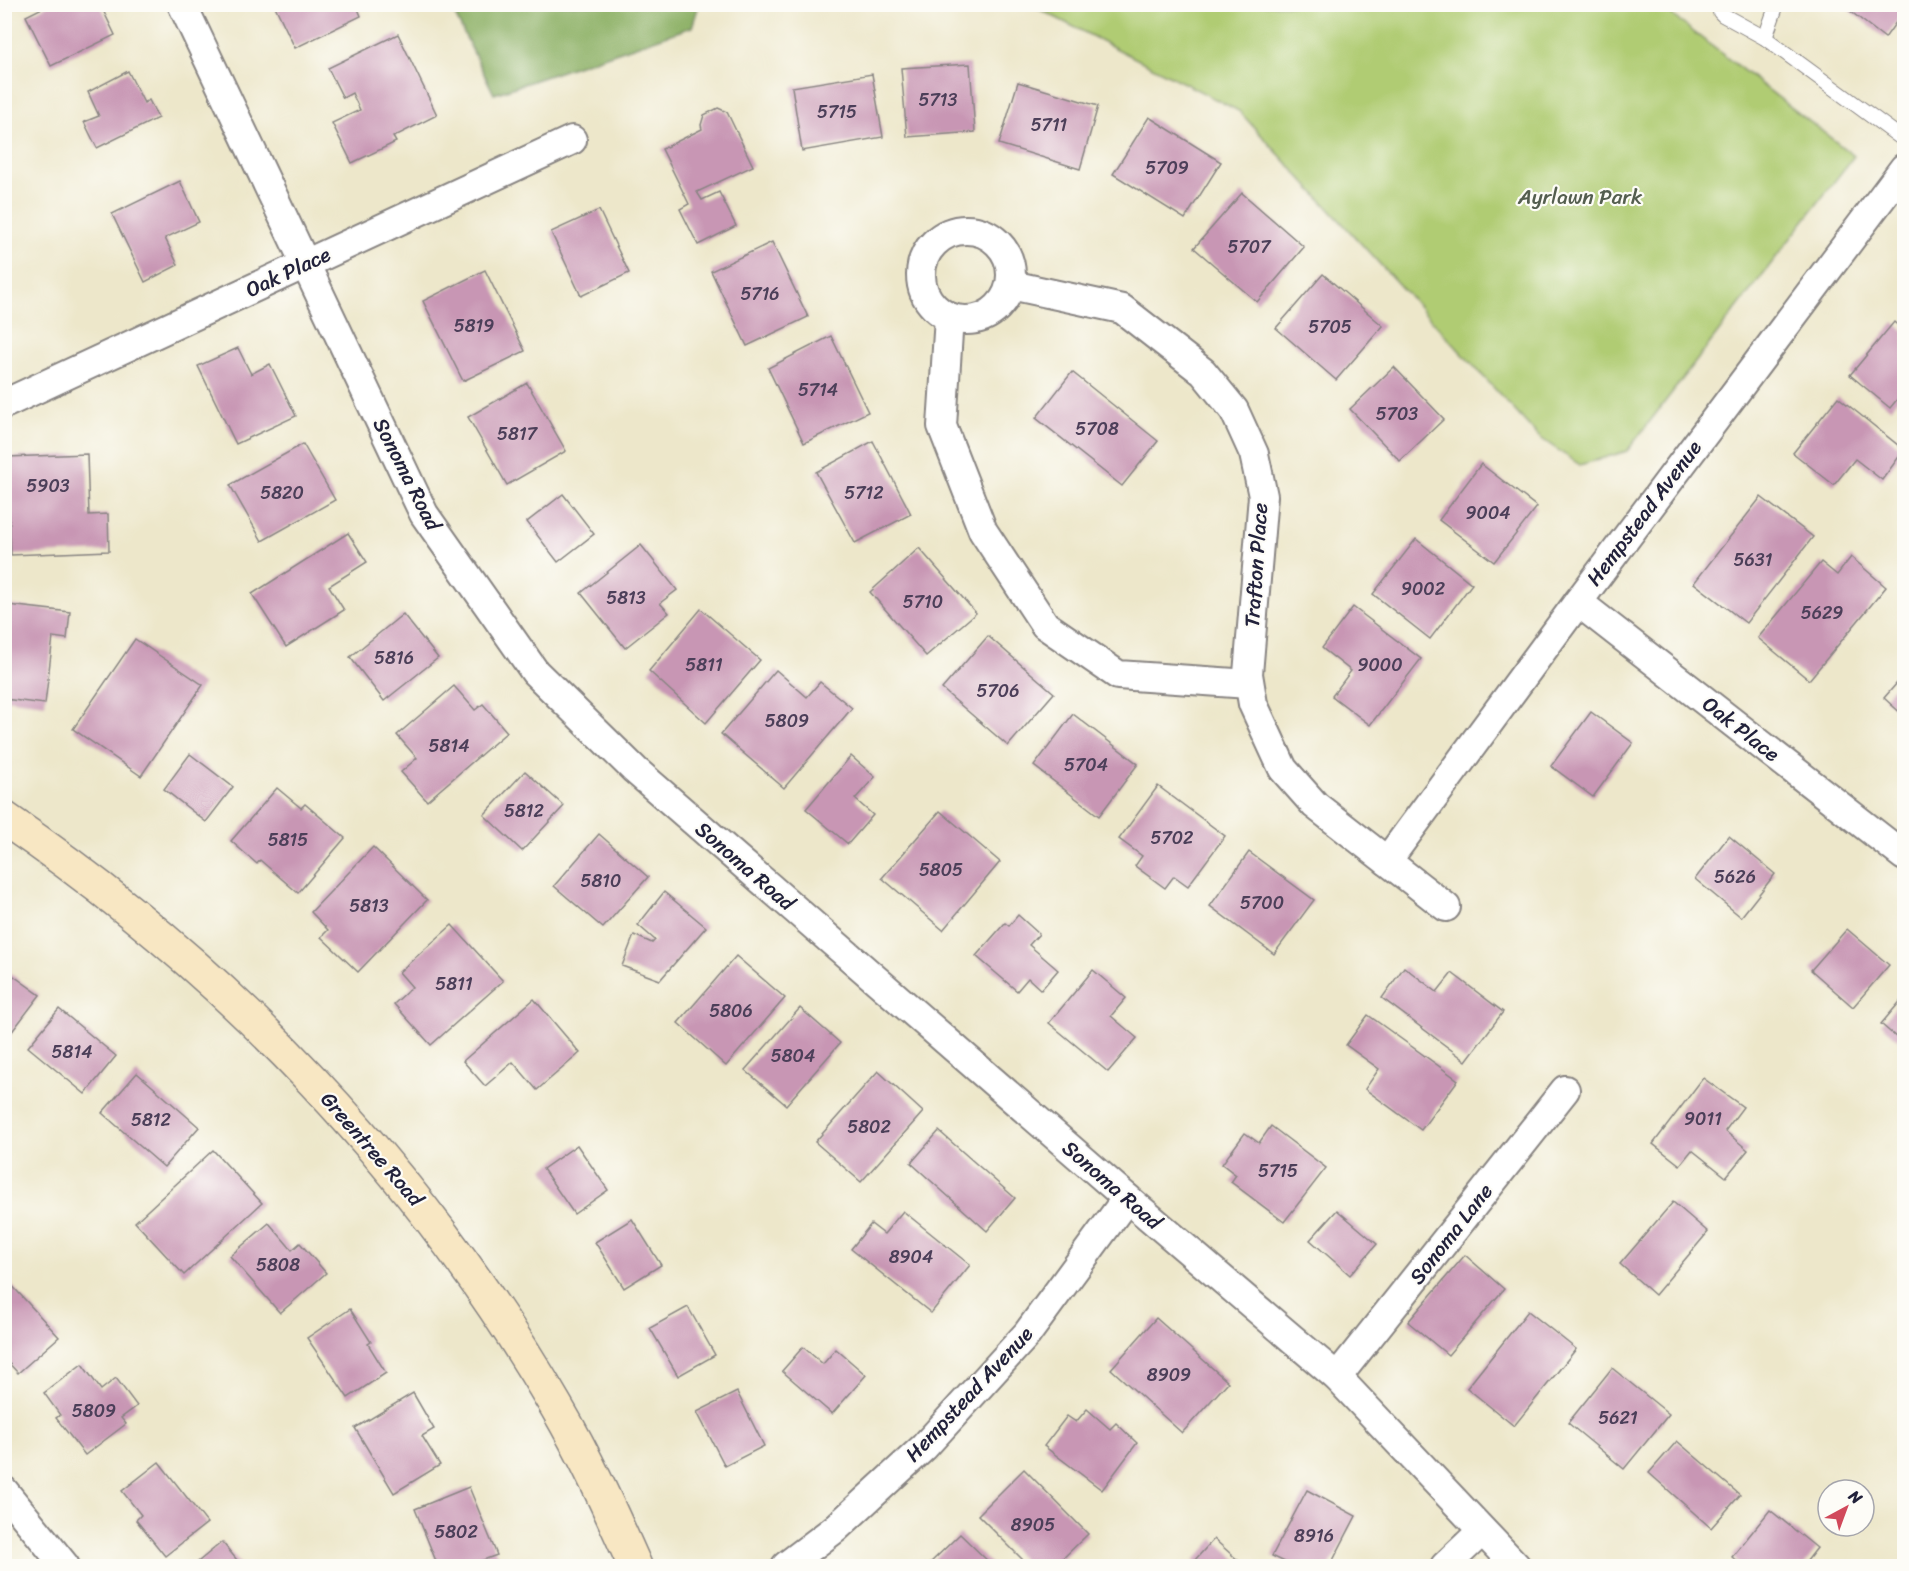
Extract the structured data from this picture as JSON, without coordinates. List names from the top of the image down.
{
  "streets": {
    "street": [
      "Oak Place",
      "Sonoma Road",
      "Hempstead Avenue",
      "Trafton Place",
      "Greentree Road",
      "Sonoma Lane"
    ]
  },
  "crossings": [
    ["Oak Place", "Sonoma Road"],
    ["Oak Place", "Hempstead Avenue"],
    ["Sonoma Road", "Hempstead Avenue"],
    ["Sonoma Road", "Sonoma Lane"],
    ["Hempstead Avenue", "Trafton Place"]
  ],
  "parks": ["Ayrlawn Park"],
  "house_numbers": [
    "5713",
    "5715",
    "5711",
    "5709",
    "5707",
    "5716",
    "5819",
    "5705",
    "5714",
    "5703",
    "5708",
    "5817",
    "5903",
    "5820",
    "5712",
    "9004",
    "5631",
    "9002",
    "5813",
    "5710",
    "5629",
    "5816",
    "5811",
    "9000",
    "5706",
    "5809",
    "5814",
    "5704",
    "5812",
    "5702",
    "5815",
    "5805",
    "5626",
    "5810",
    "5700",
    "5813",
    "5811",
    "5806",
    "5814",
    "5804",
    "9011",
    "5812",
    "5802",
    "5715",
    "8904",
    "5808",
    "8909",
    "5809",
    "5621",
    "8905",
    "5802",
    "8916"
  ],
  "north": "top right"
}
